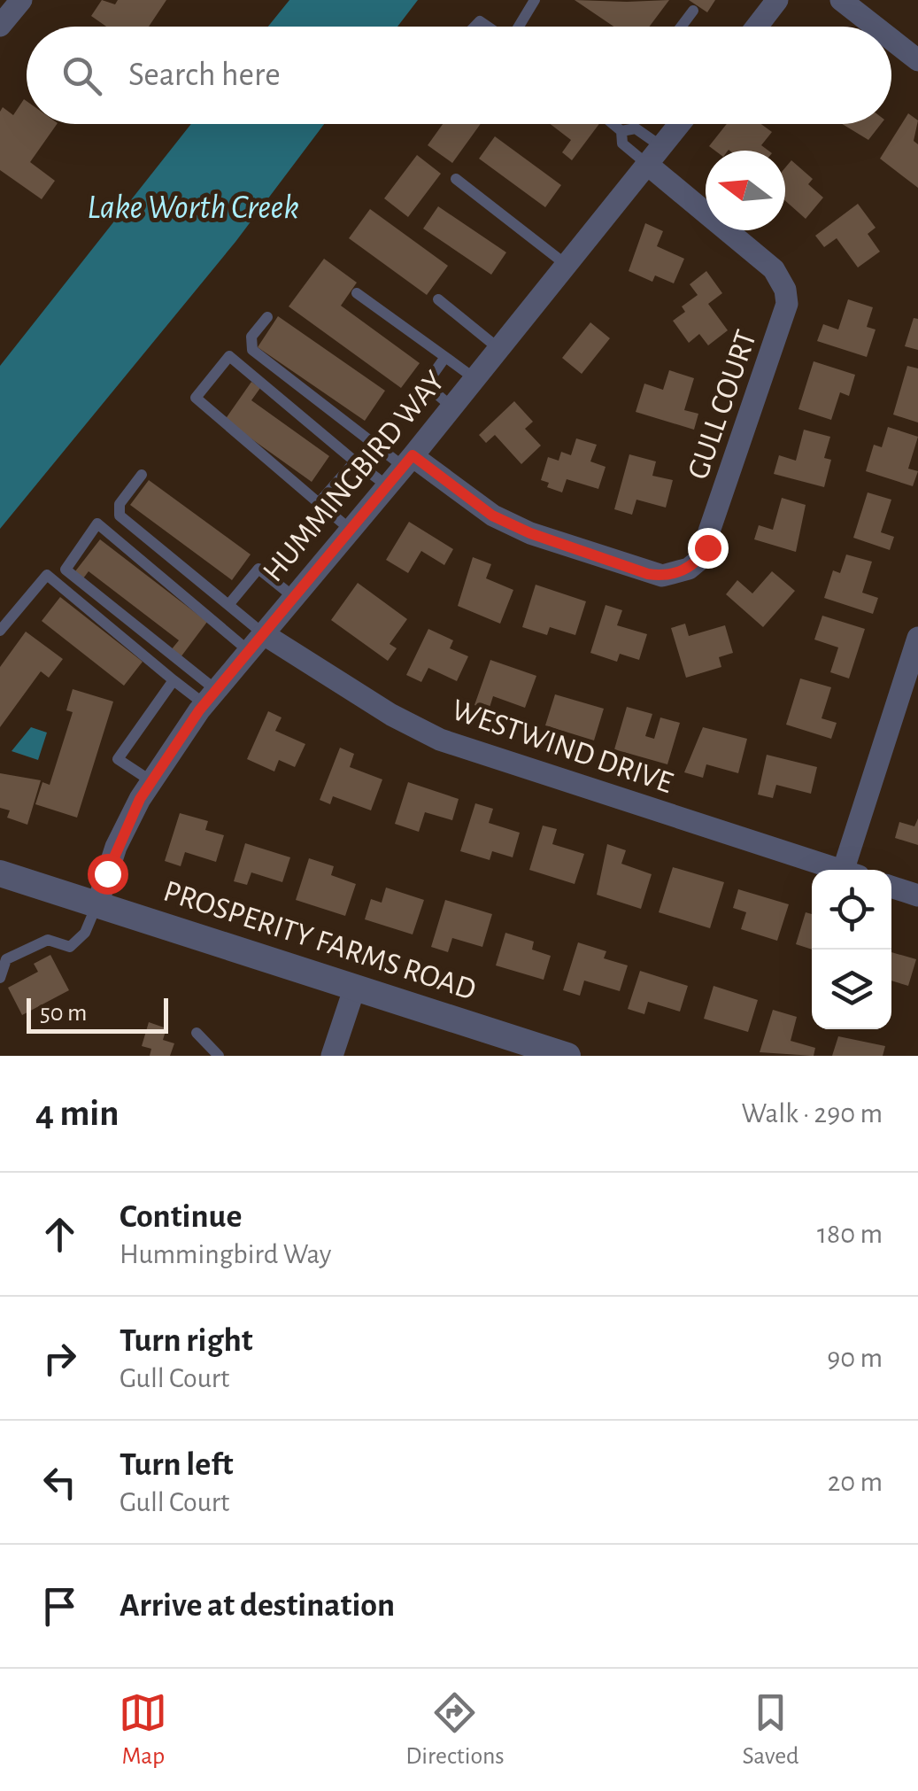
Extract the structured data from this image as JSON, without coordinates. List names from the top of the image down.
{
  "streets": {
    "street": [
      "GULL COURT",
      "HUMMINGBIRD WAY",
      "WESTWIND DRIVE",
      "PROSPERITY FARMS ROAD"
    ]
  },
  "crossings": [
    ["GULL COURT", "HUMMINGBIRD WAY"],
    ["HUMMINGBIRD WAY", "WESTWIND DRIVE"],
    ["HUMMINGBIRD WAY", "PROSPERITY FARMS ROAD"]
  ],
  "water": ["Lake Worth Creek"],
  "scale_bar": "50 m",
  "north": "left",
  "page": {
    "search": "Search here",
    "scale": "50 m",
    "heading": ["4 min", "Walk · 290 m"],
    "list": [
      ["Continue", "Hummingbird Way", "180 m"],
      ["Turn right", "Gull Court", "90 m"],
      ["Turn left", "Gull Court", "20 m"],
      "Arrive at destination"
    ],
    "nav": ["Map", "Directions", "Saved"]
  }
}
